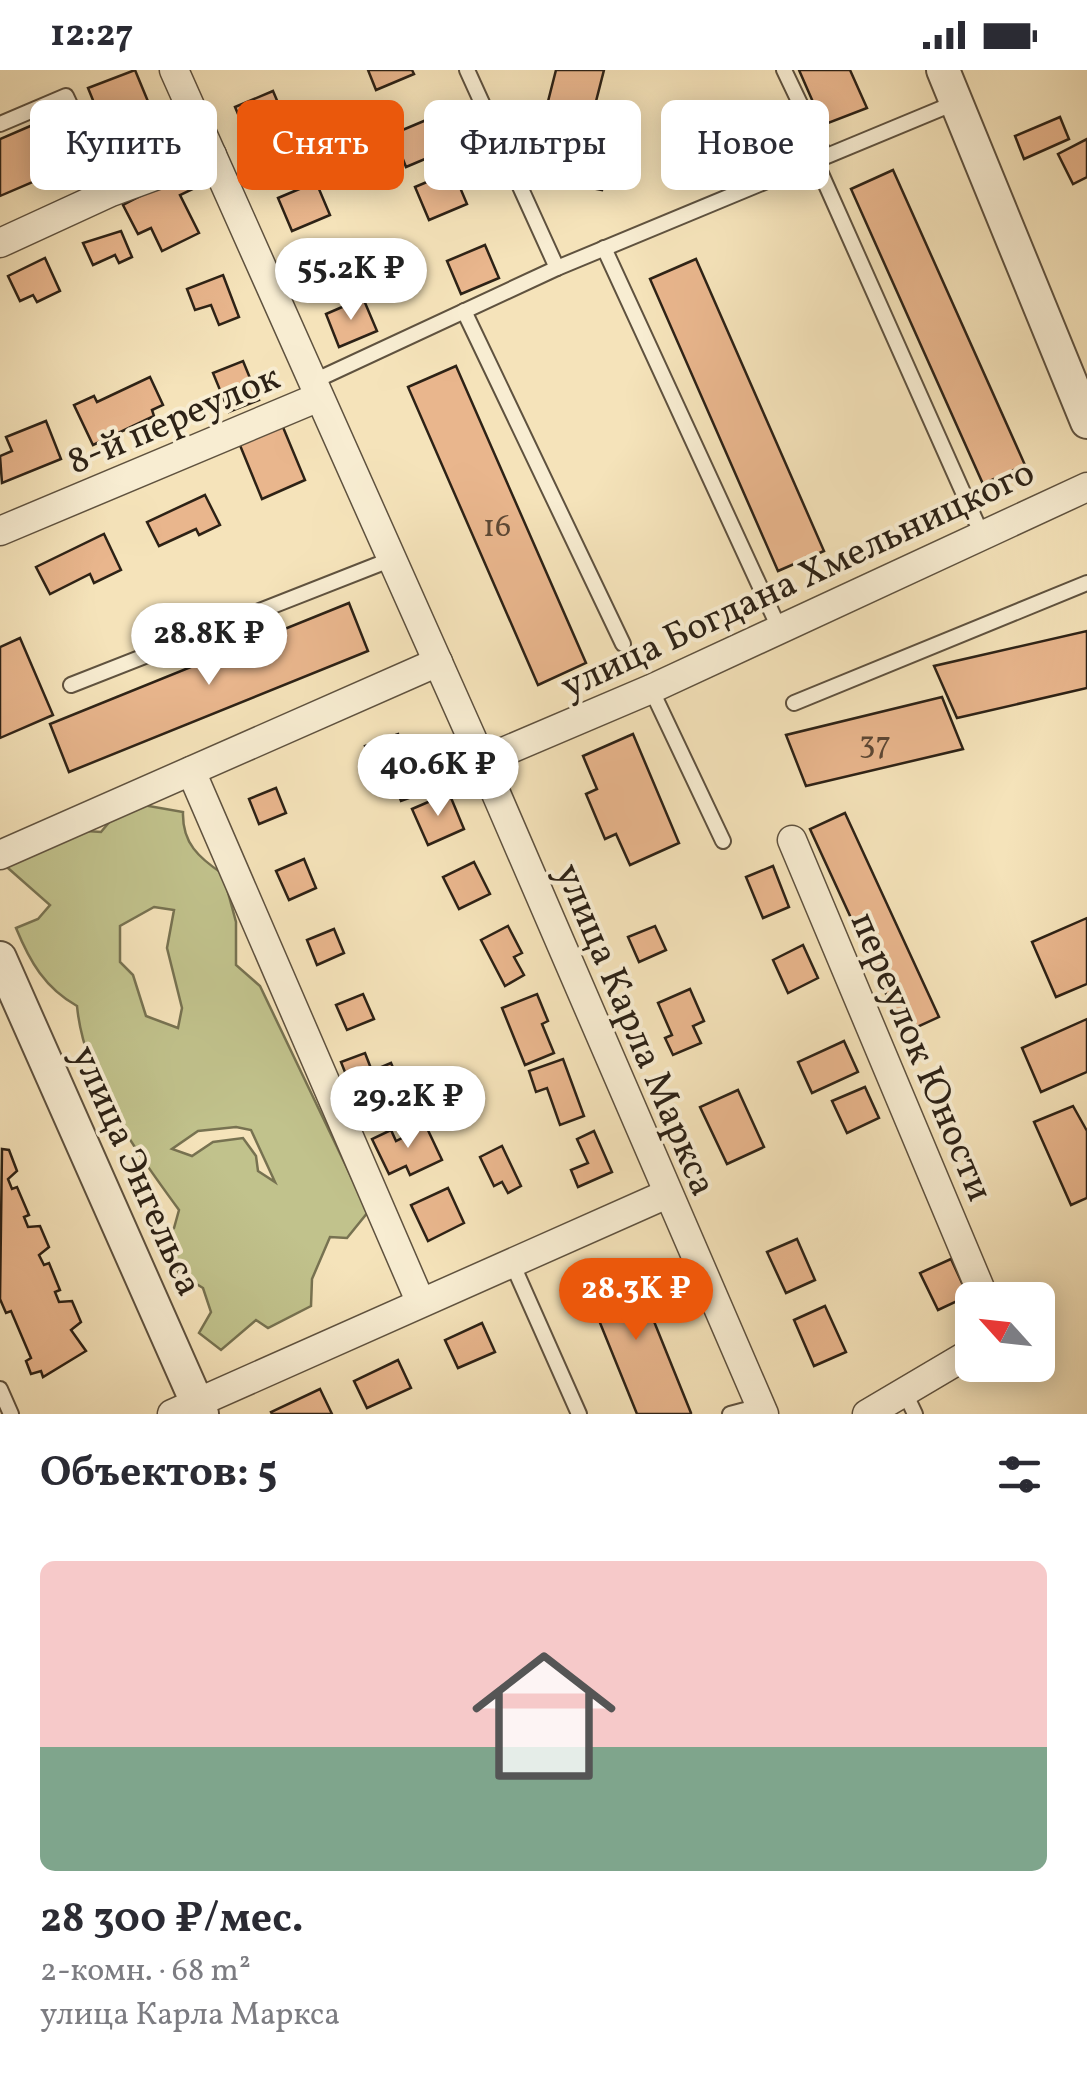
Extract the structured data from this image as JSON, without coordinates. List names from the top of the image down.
{
  "streets": {
    "street": [
      "8-й переулок",
      "улица Богдана Хмельницкого",
      "улица Карла Маркса",
      "переулок Юности",
      "улица Энгельса"
    ]
  },
  "crossings": [
    ["8-й переулок", "улица Карла Маркса"],
    ["улица Богдана Хмельницкого", "улица Карла Маркса"]
  ],
  "house_numbers": ["16", "37"],
  "north": "top left",
  "page": {
    "status": "12:27",
    "chip": [
      "Купить",
      "Снять",
      "Фильтры",
      "Новое"
    ],
    "price": [
      "55.2K ₽",
      "28.8K ₽",
      "40.6K ₽",
      "29.2K ₽",
      "28.3K ₽"
    ],
    "heading": "Объектов: 5",
    "list": [
      {
        "name": "28 300 ₽/мес.",
        "note": "2-комн. · 68 m² · улица Карла Маркса"
      }
    ]
  }
}
